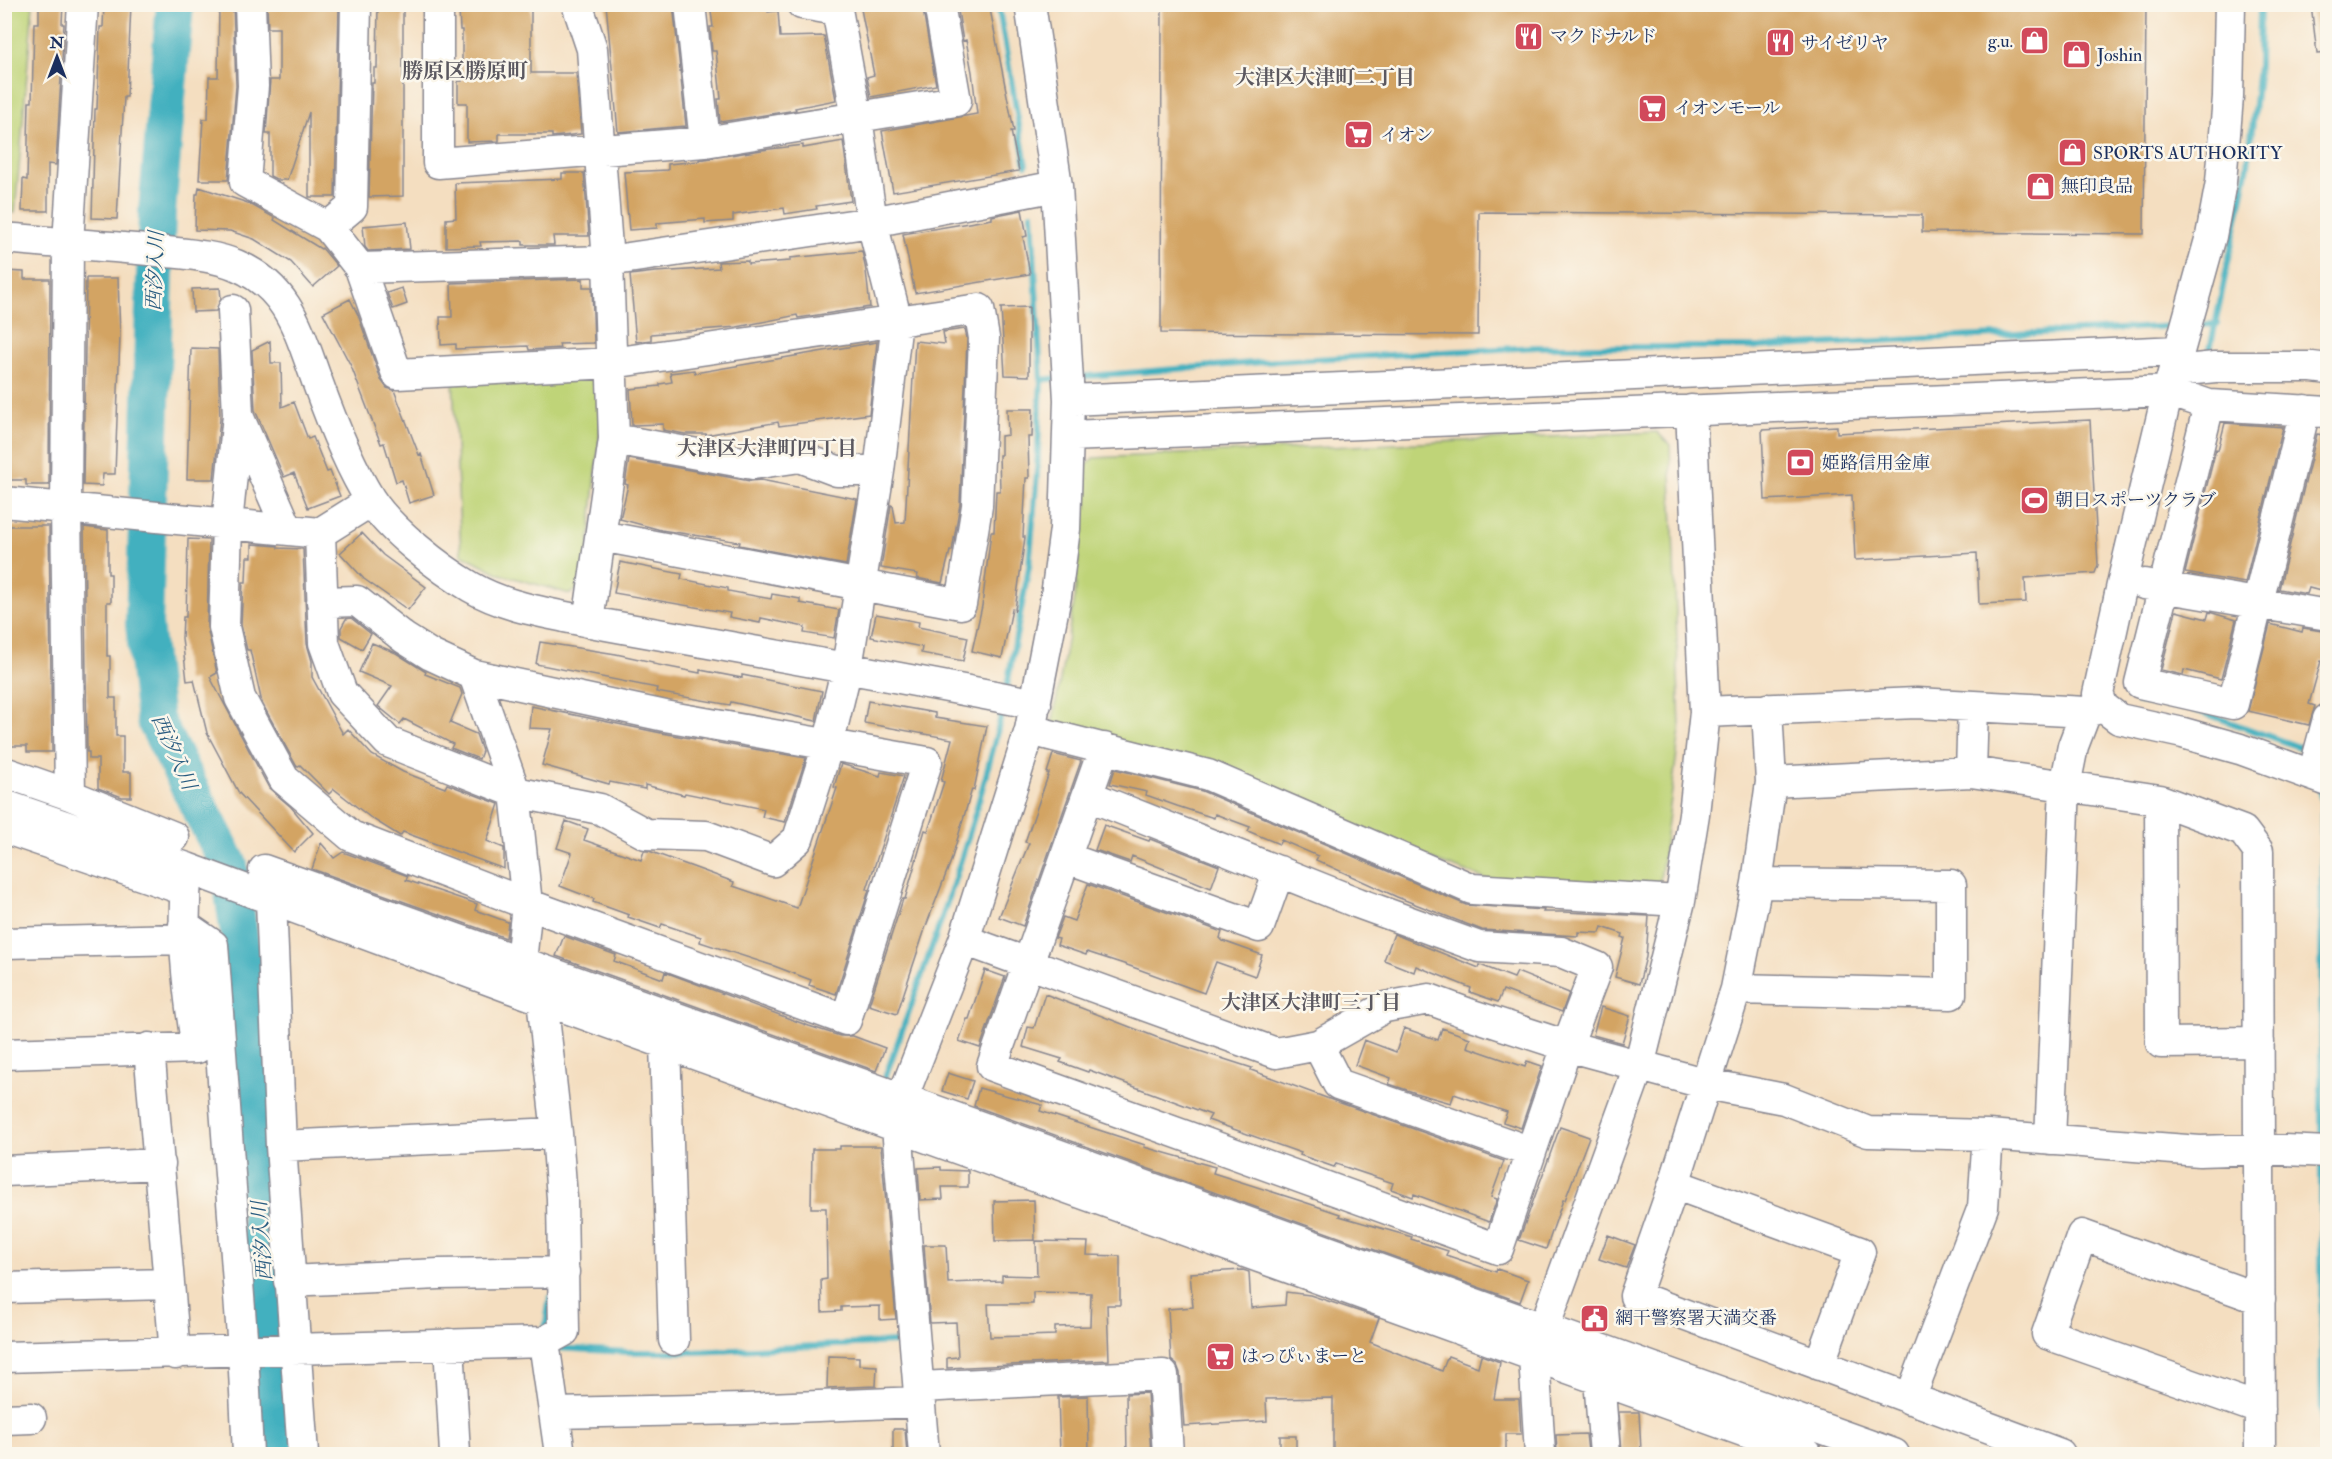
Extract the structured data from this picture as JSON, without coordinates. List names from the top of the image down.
{
  "districts": [
    "勝原区勝原町",
    "大津区大津町二丁目",
    "大津区大津町四丁目",
    "大津区大津町三丁目"
  ],
  "water": ["西汐入川"],
  "places": {
    "restaurant": ["マクドナルド", "サイゼリヤ"],
    "shop": [
      "g.u.",
      "Joshin",
      "SPORTS AUTHORITY",
      "無印良品"
    ],
    "supermarket": ["イオンモール", "イオン", "はっぴぃまーと"],
    "bank": ["姫路信用金庫"],
    "sports": ["朝日スポーツクラブ"],
    "public building": ["網干警察署天満交番"]
  },
  "north": "top"
}
